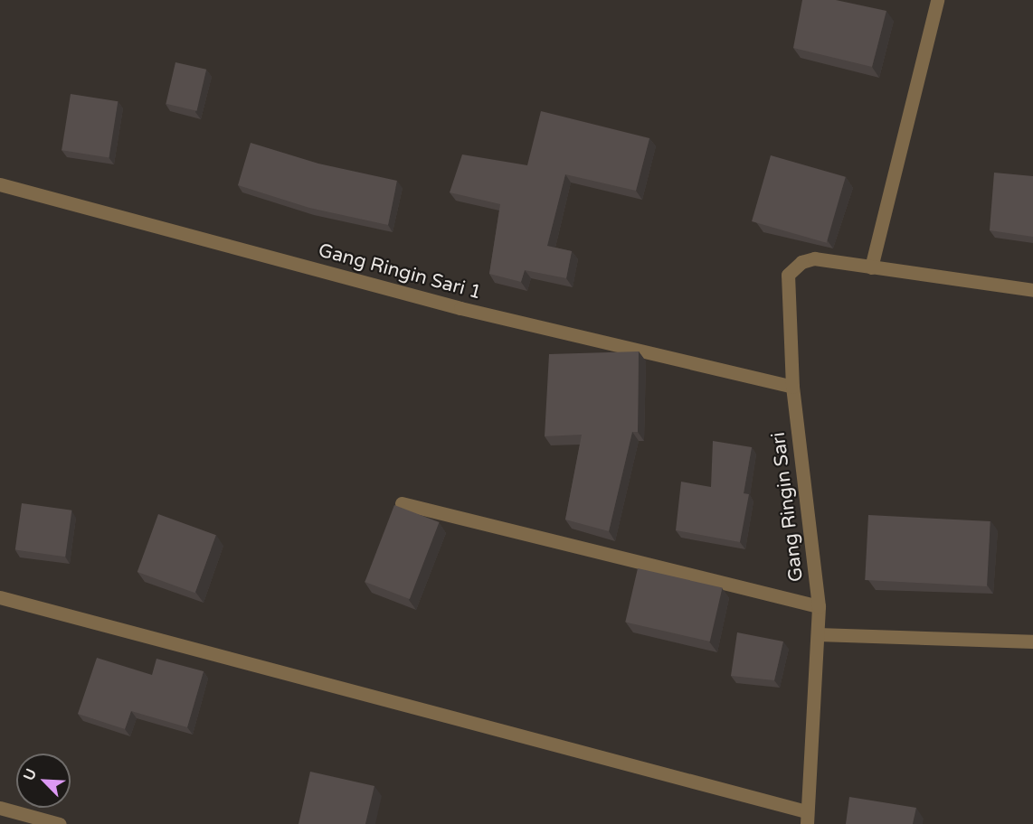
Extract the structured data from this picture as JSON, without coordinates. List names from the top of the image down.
{
  "streets": {
    "street": ["Gang Ringin Sari 1", "Gang Ringin Sari"]
  },
  "crossings": [
    ["Gang Ringin Sari 1", "Gang Ringin Sari"]
  ],
  "north": "top left"
}
